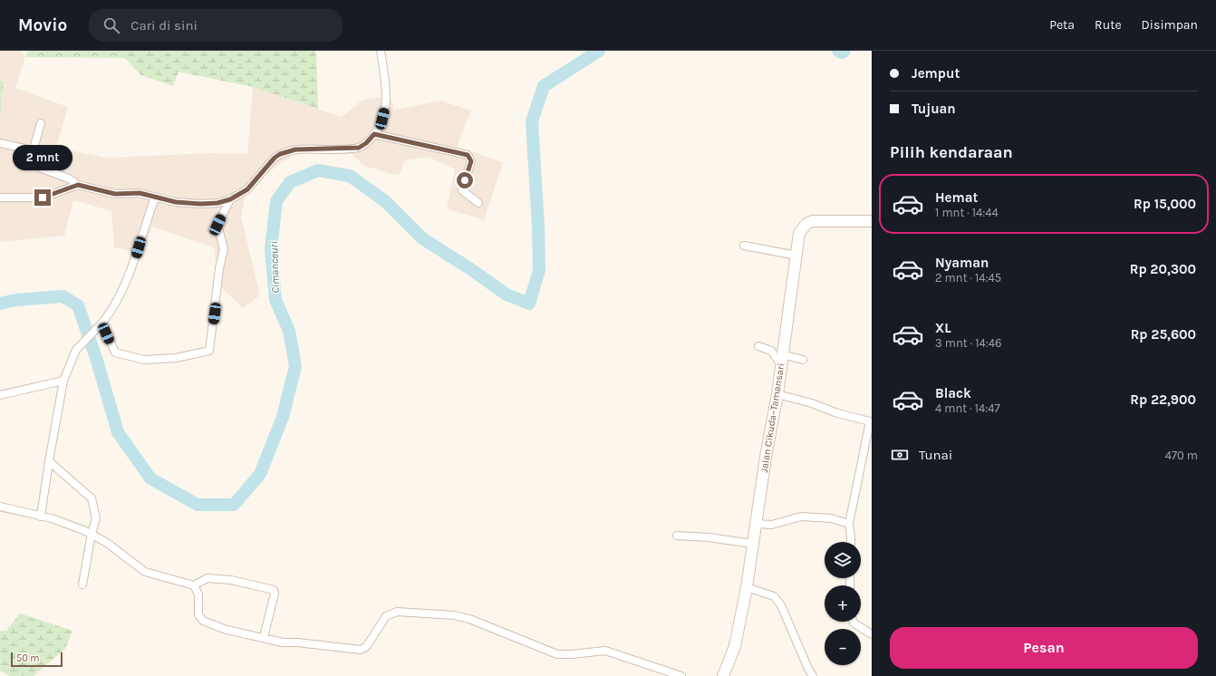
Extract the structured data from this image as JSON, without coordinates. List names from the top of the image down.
{
  "streets": {
    "street": ["Jalan Cikuda–Tamansari"]
  },
  "water": ["Cimanceuri"],
  "scale_bar": "50 m",
  "page": {
    "header": "Movio",
    "search": "Cari di sini",
    "nav": ["Peta", "Rute", "Disimpan"],
    "banner": ["Jemput", "Tujuan"],
    "heading": "Pilih kendaraan",
    "bubble": "2 mnt",
    "list": [
      {
        "name": "Hemat",
        "note": "1 mnt · 14:44",
        "value": "Rp 15,000"
      },
      {
        "name": "Nyaman",
        "note": "2 mnt · 14:45",
        "value": "Rp 20,300"
      },
      {
        "name": "XL",
        "note": "3 mnt · 14:46",
        "value": "Rp 25,600"
      },
      {
        "name": "Black",
        "note": "4 mnt · 14:47",
        "value": "Rp 22,900"
      }
    ],
    "pay": ["Tunai", "470 m"],
    "map_buttons": ["+", "−"],
    "buttons": "Pesan",
    "scale": "50 m"
  }
}
